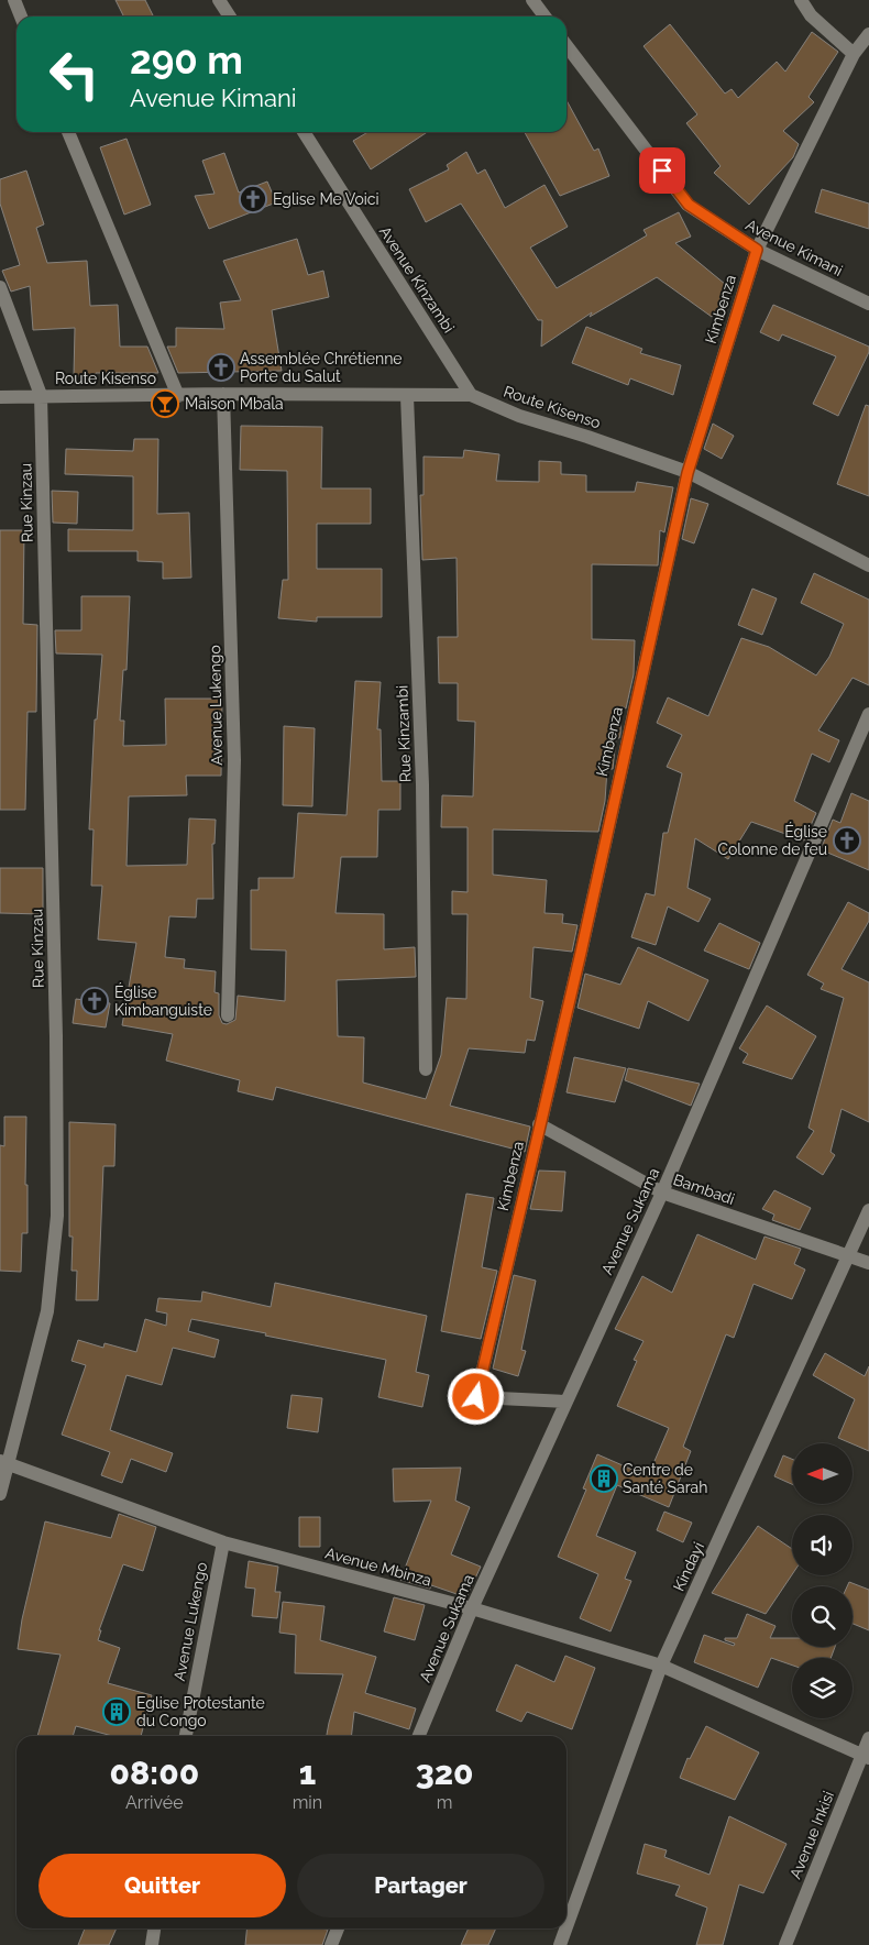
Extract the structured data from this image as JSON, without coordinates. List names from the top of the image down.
{
  "streets": {
    "street": [
      "Avenue Kimani",
      "Avenue Kinzambi",
      "Kimbenza",
      "Route Kisenso",
      "Rue Kinzau",
      "Avenue Lukengo",
      "Rue Kinzambi",
      "Bambadi",
      "Avenue Sukama",
      "Avenue Mbinza",
      "Kindayi",
      "Avenue Inkisi"
    ]
  },
  "crossings": [
    ["Avenue Kimani", "Kimbenza"],
    ["Avenue Kinzambi", "Route Kisenso"],
    ["Kimbenza", "Route Kisenso"],
    ["Kimbenza", "Bambadi"],
    ["Kimbenza", "Avenue Sukama"],
    ["Route Kisenso", "Rue Kinzau"],
    ["Route Kisenso", "Avenue Lukengo"],
    ["Route Kisenso", "Rue Kinzambi"],
    ["Rue Kinzau", "Avenue Mbinza"],
    ["Avenue Lukengo", "Avenue Mbinza"],
    ["Bambadi", "Avenue Sukama"],
    ["Bambadi", "Kindayi"],
    ["Avenue Sukama", "Avenue Mbinza"],
    ["Avenue Mbinza", "Kindayi"],
    ["Avenue Mbinza", "Avenue Inkisi"]
  ],
  "places": {
    "church": [
      "Eglise Me Voici",
      "Assemblée Chrétienne Porte du Salut",
      "Église Colonne de feu",
      "Église Kimbanguiste"
    ],
    "bar": ["Maison Mbala"],
    "building": ["Centre de Santé Sarah", "Eglise Protestante du Congo"]
  },
  "north": "left",
  "page": {
    "turn": ["290 m", "Avenue Kimani"],
    "eta": [
      "08:00",
      "Arrivée",
      "1",
      "min",
      "320",
      "m"
    ],
    "buttons": ["Quitter", "Partager"]
  }
}
